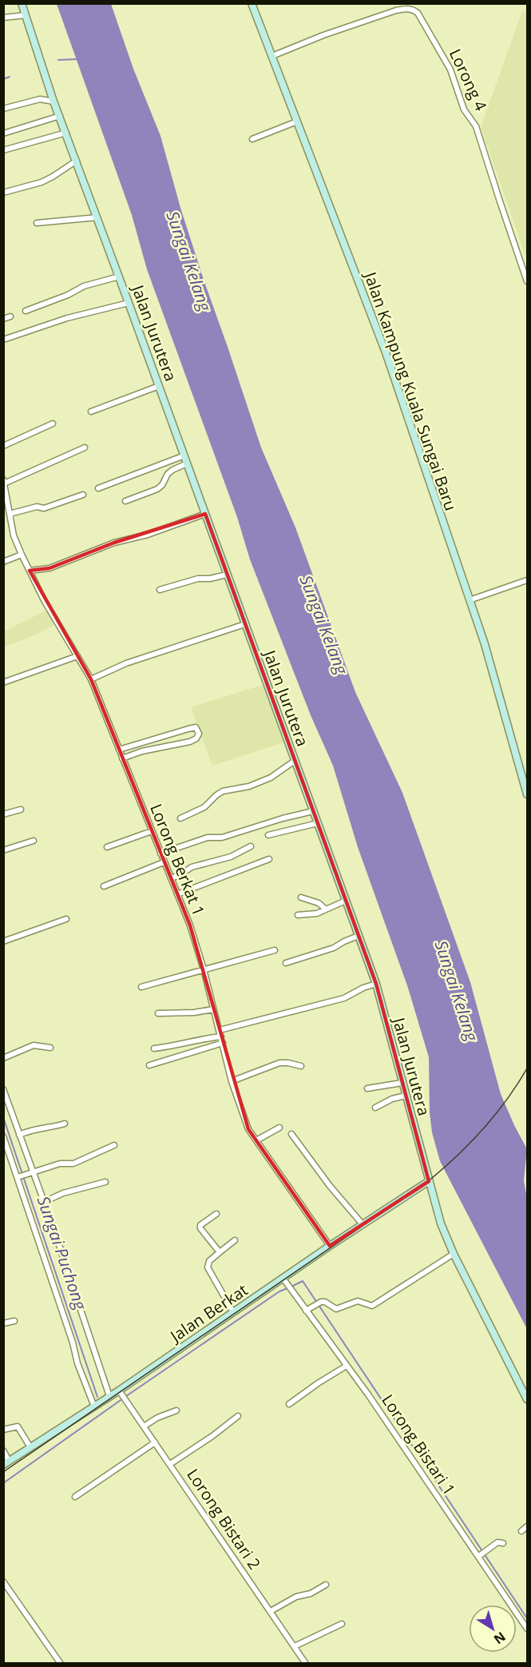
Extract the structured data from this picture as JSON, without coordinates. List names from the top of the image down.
{
  "streets": {
    "street": [
      "Lorong 4",
      "Jalan Jurutera",
      "Jalan Kampung Kuala Sungai Baru",
      "Lorong Berkat 1",
      "Jalan Berkat",
      "Lorong Bistari 1",
      "Lorong Bistari 2"
    ]
  },
  "crossings": [
    ["Lorong 4", "Jalan Kampung Kuala Sungai Baru"],
    ["Jalan Jurutera", "Jalan Berkat"],
    ["Lorong Berkat 1", "Jalan Berkat"],
    ["Jalan Berkat", "Lorong Bistari 1"],
    ["Jalan Berkat", "Lorong Bistari 2"]
  ],
  "water": ["Sungai Kelang", "Sungai Puchong"],
  "north": "bottom right"
}
